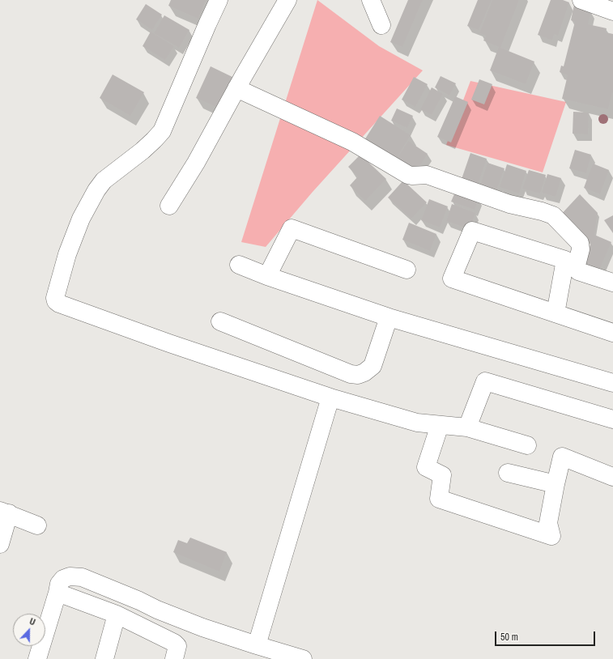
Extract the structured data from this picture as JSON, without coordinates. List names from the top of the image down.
{
  "scale_bar": "50 m",
  "north": "top"
}
